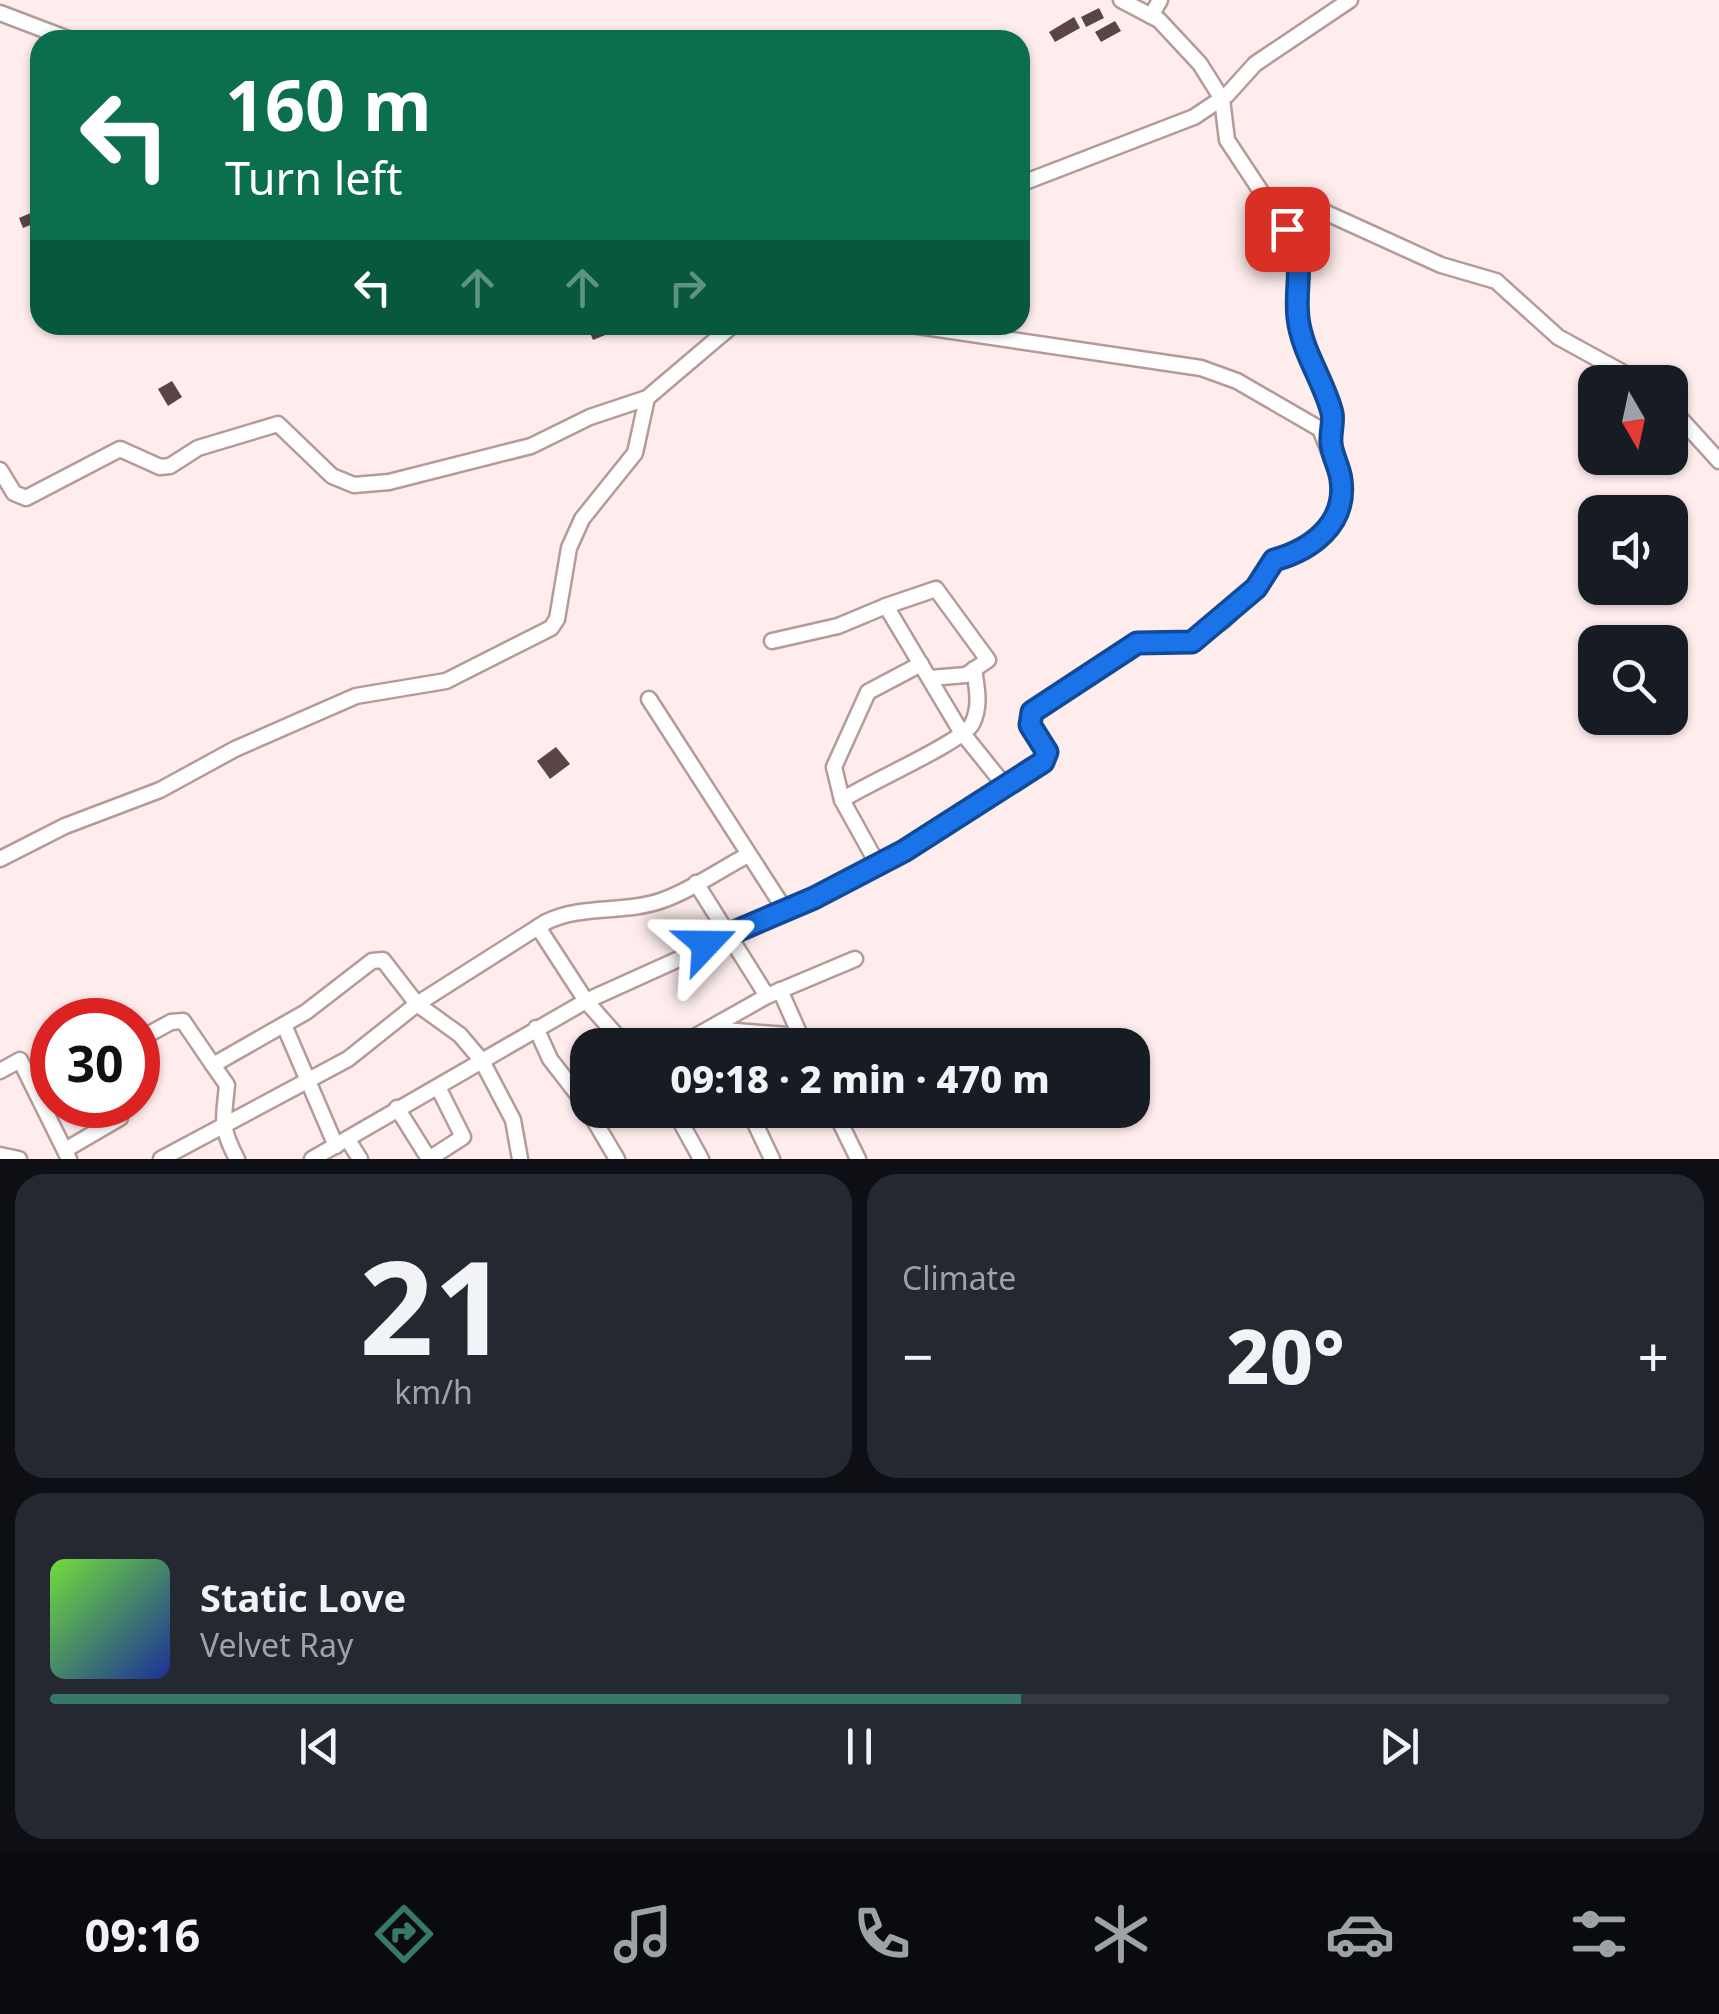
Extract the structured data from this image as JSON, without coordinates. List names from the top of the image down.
{
  "north": "bottom",
  "page": {
    "turn": ["160 m", "Turn left"],
    "limit": "30",
    "trip": "09:18 · 2 min · 470 m",
    "tile": [
      ["21", "km/h"],
      "Climate"
    ],
    "heat": ["−", "20°", "+"],
    "song": ["Static Love", "Velvet Ray"],
    "tabs": "09:16"
  }
}
